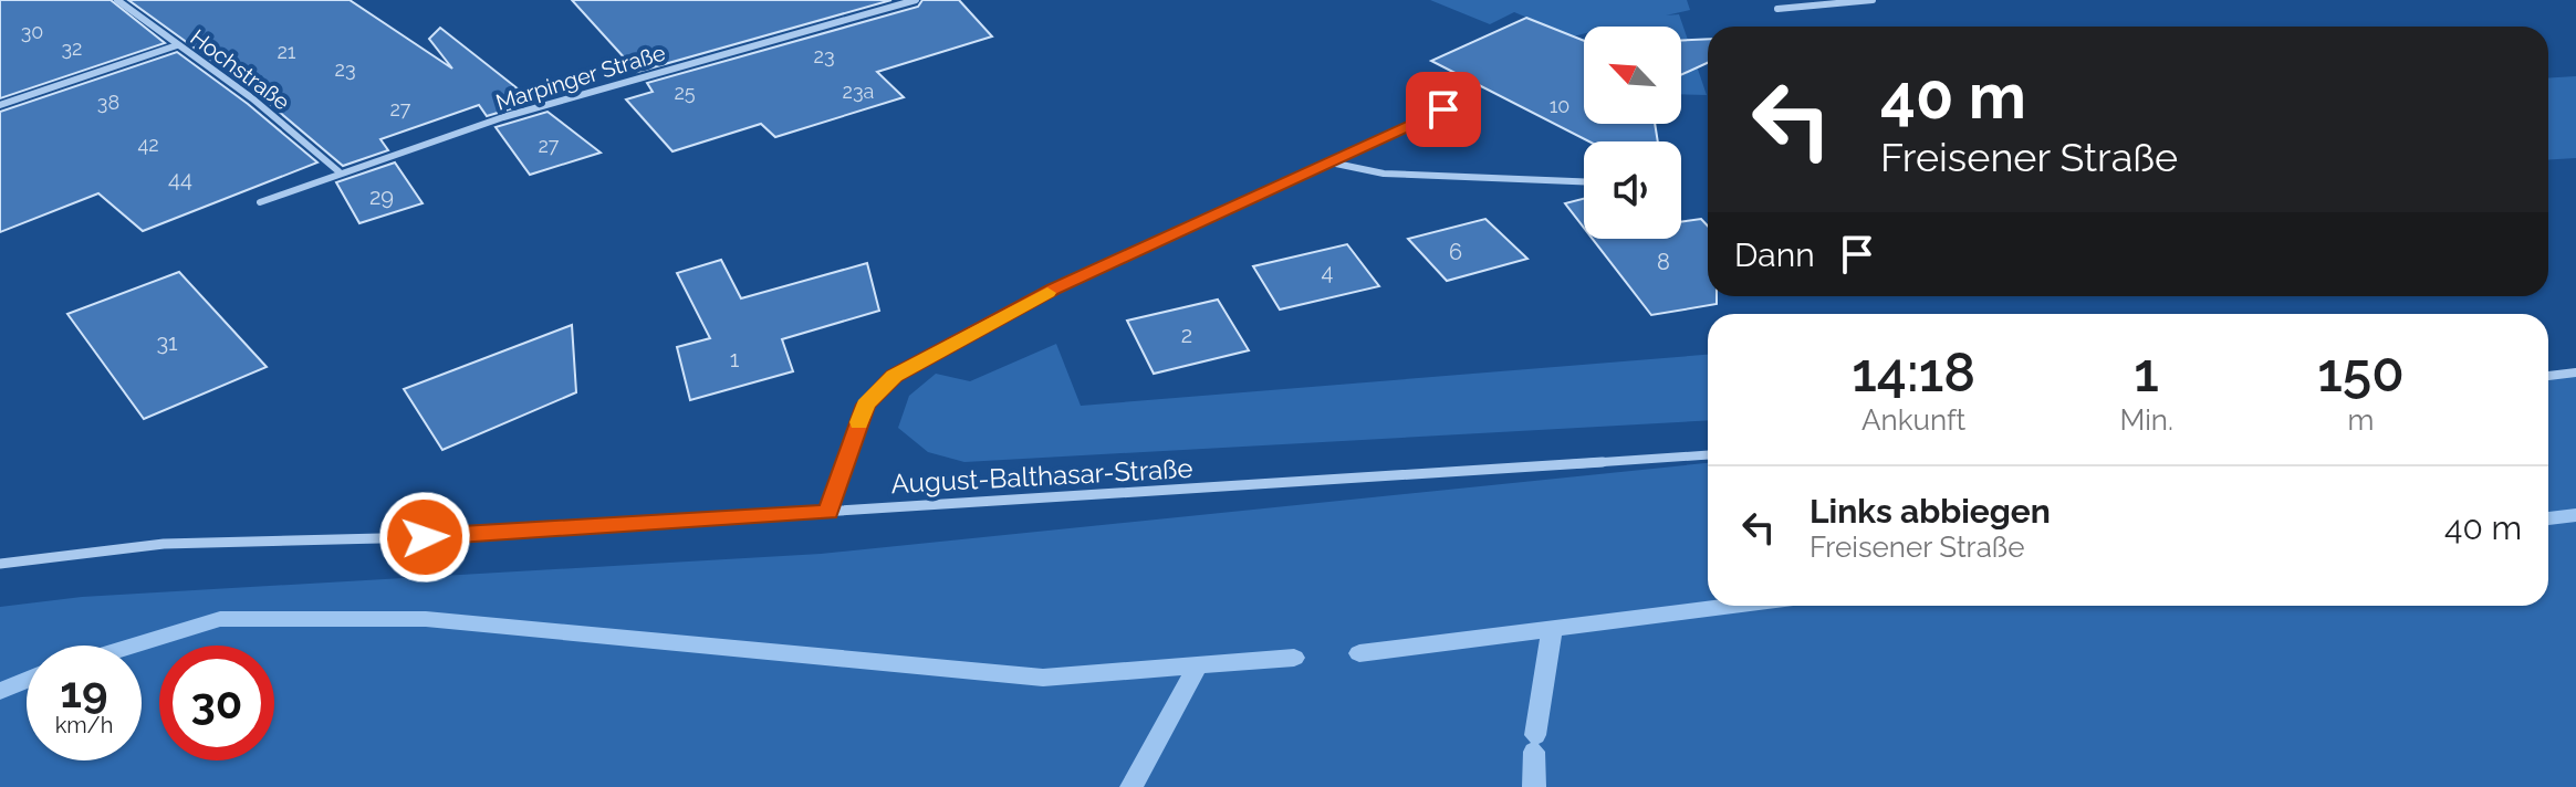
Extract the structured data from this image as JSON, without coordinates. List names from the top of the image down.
{
  "streets": {
    "street": ["Hochstraße", "Marpinger Straße", "August-Balthasar-Straße"]
  },
  "crossings": [
    ["Hochstraße", "Marpinger Straße"]
  ],
  "house_numbers": [
    "30",
    "32",
    "21",
    "23",
    "23",
    "23a",
    "25",
    "38",
    "10",
    "27",
    "42",
    "27",
    "44",
    "29",
    "6",
    "8",
    "4",
    "2",
    "31",
    "1"
  ],
  "north": "top left",
  "page": {
    "turn": ["40 m", "Freisener Straße"],
    "then": "Dann",
    "eta": [
      "14:18",
      "Ankunft",
      "1",
      "Min.",
      "150",
      "m"
    ],
    "list": [
      {
        "name": "Links abbiegen",
        "note": "Freisener Straße",
        "value": "40 m"
      }
    ],
    "speed": "19 km/h",
    "limit": "30"
  }
}
